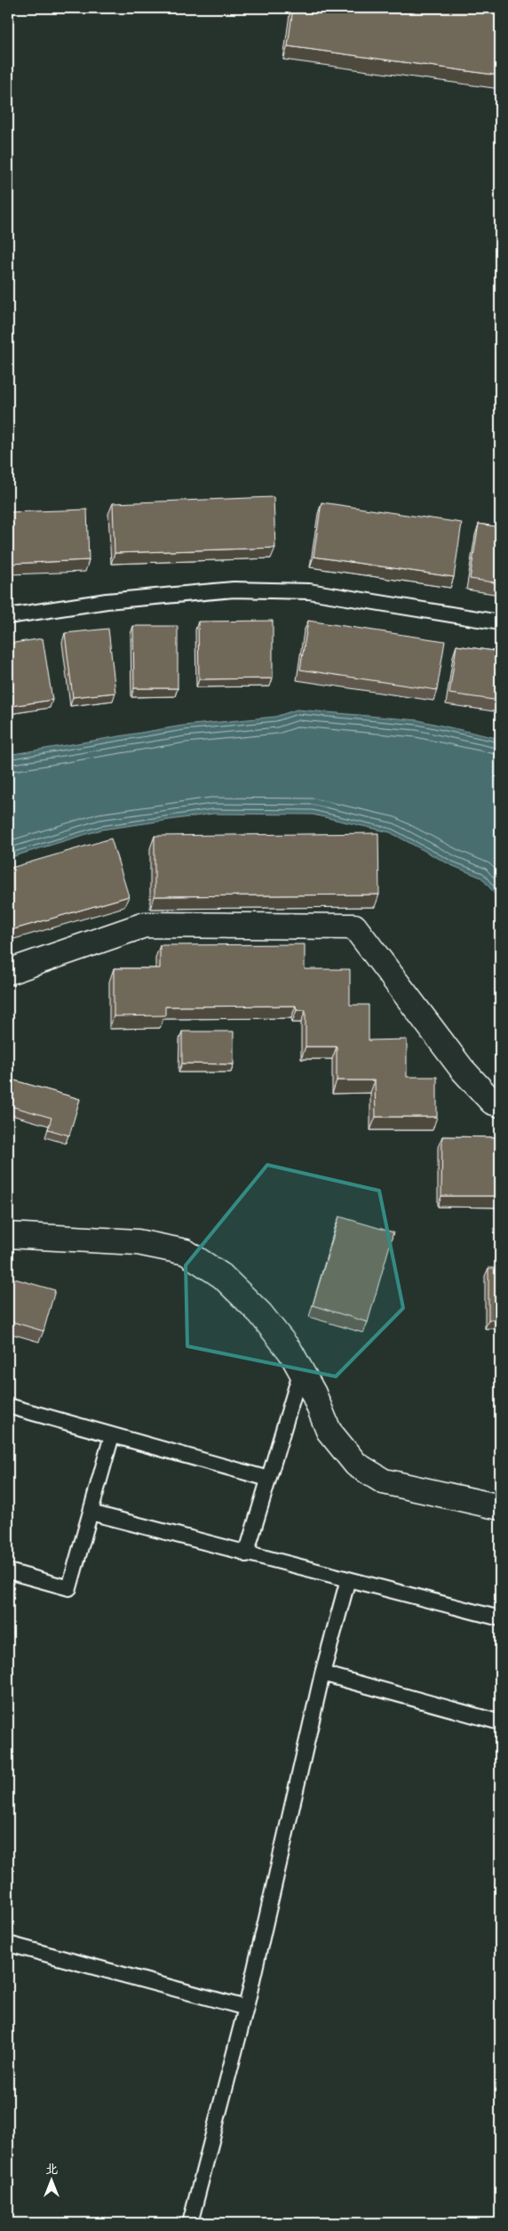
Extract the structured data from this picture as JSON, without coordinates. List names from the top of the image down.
{
  "north": "top"
}
